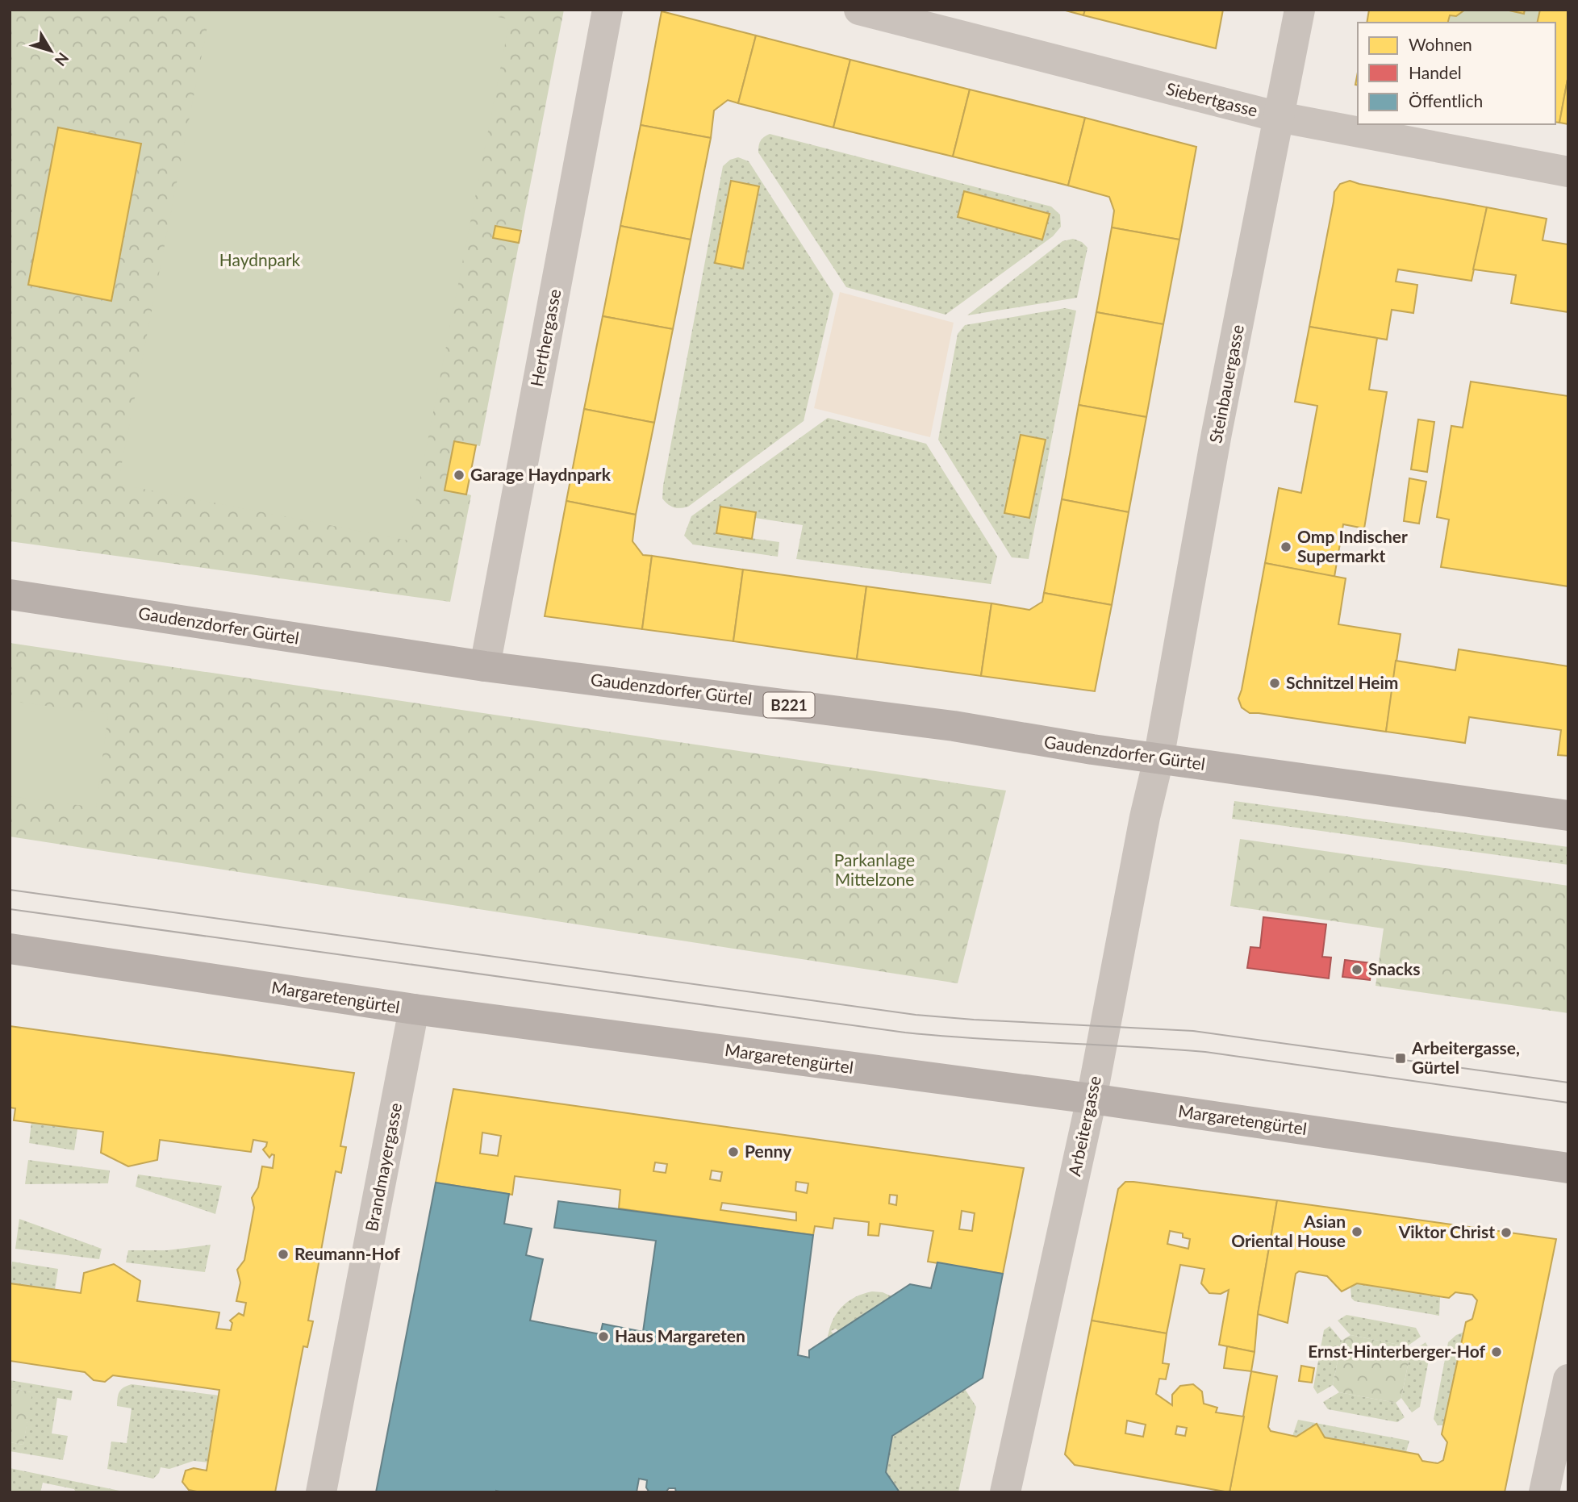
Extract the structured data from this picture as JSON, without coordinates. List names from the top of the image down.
{
  "streets": {
    "main road": ["Gaudenzdorfer Gürtel", "B221", "Margaretengürtel"],
    "street": [
      "Siebertgasse",
      "Herthergasse",
      "Steinbauergasse",
      "Arbeitergasse",
      "Brandmayergasse"
    ]
  },
  "crossings": [
    ["Siebertgasse", "Steinbauergasse"],
    ["Herthergasse", "Gaudenzdorfer Gürtel"],
    ["Steinbauergasse", "Gaudenzdorfer Gürtel"],
    ["Steinbauergasse", "Arbeitergasse"],
    ["Gaudenzdorfer Gürtel", "Arbeitergasse"],
    ["Margaretengürtel", "Arbeitergasse"],
    ["Margaretengürtel", "Brandmayergasse"]
  ],
  "parks": ["Haydnpark", "Parkanlage Mittelzone"],
  "places": {
    "other": [
      "Garage Haydnpark",
      "Omp Indischer Supermarkt",
      "Schnitzel Heim",
      "Snacks",
      "Penny",
      "Asian Oriental House",
      "Viktor Christ",
      "Reumann-Hof",
      "Haus Margareten",
      "Ernst-Hinterberger-Hof"
    ],
    "transit": ["Arbeitergasse, Gürtel"]
  },
  "legend": ["Wohnen", "Handel", "Öffentlich"],
  "north": "bottom right"
}
